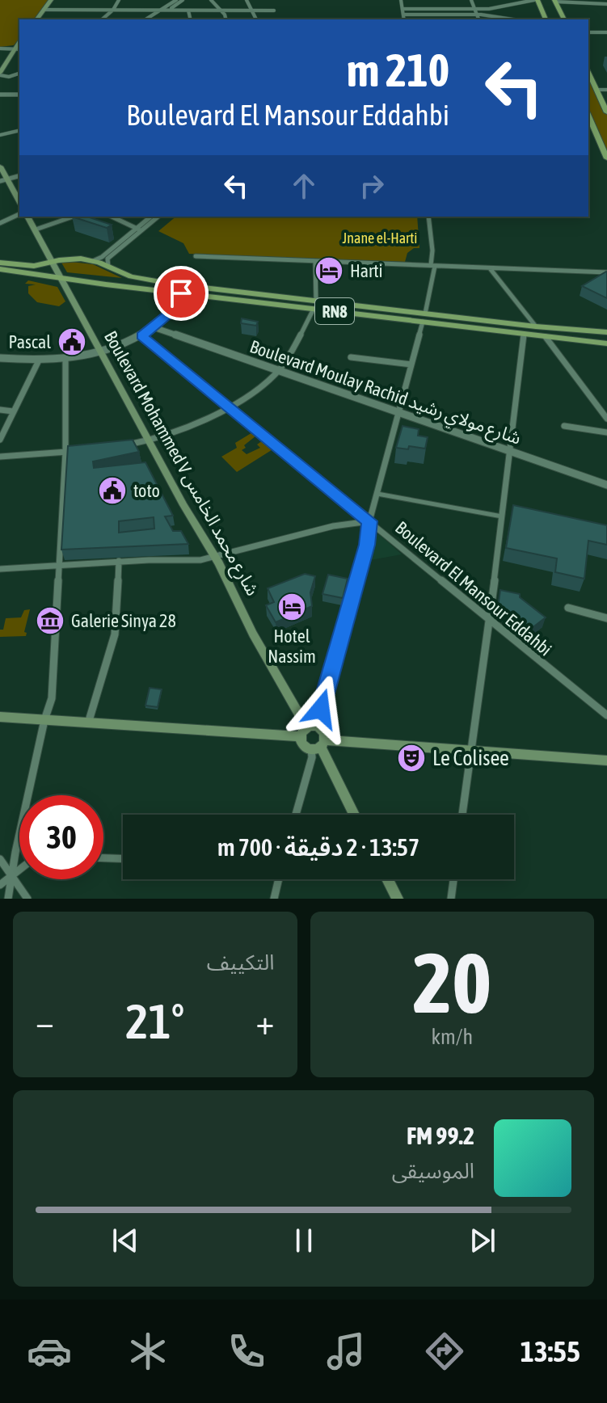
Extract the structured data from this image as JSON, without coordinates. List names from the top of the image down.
{
  "streets": {
    "main road": ["RN8", "Boulevard Mohammed V شارع محمد الخامس"],
    "street": ["Boulevard Moulay Rachid شارع مولاي رشيد", "Boulevard El Mansour Eddahbi"]
  },
  "crossings": [
    ["RN8", "Boulevard Mohammed V شارع محمد الخامس"]
  ],
  "parks": ["Jnane el-Harti"],
  "places": {
    "hotel": ["Harti", "Hotel Nassim"],
    "public building": ["Pascal", "toto"],
    "museum": ["Galerie Sinya 28"],
    "theatre": ["Le Colisee"]
  },
  "page": {
    "turn": ["210 m", "Boulevard El Mansour Eddahbi"],
    "limit": "30",
    "trip": "13:57 · 2 دقيقة · 700 m",
    "tile": [
      ["20", "km/h"],
      "التكييف"
    ],
    "heat": ["−", "21°", "+"],
    "song": ["99.2 FM", "الموسيقى"],
    "tabs": "13:55"
  }
}
